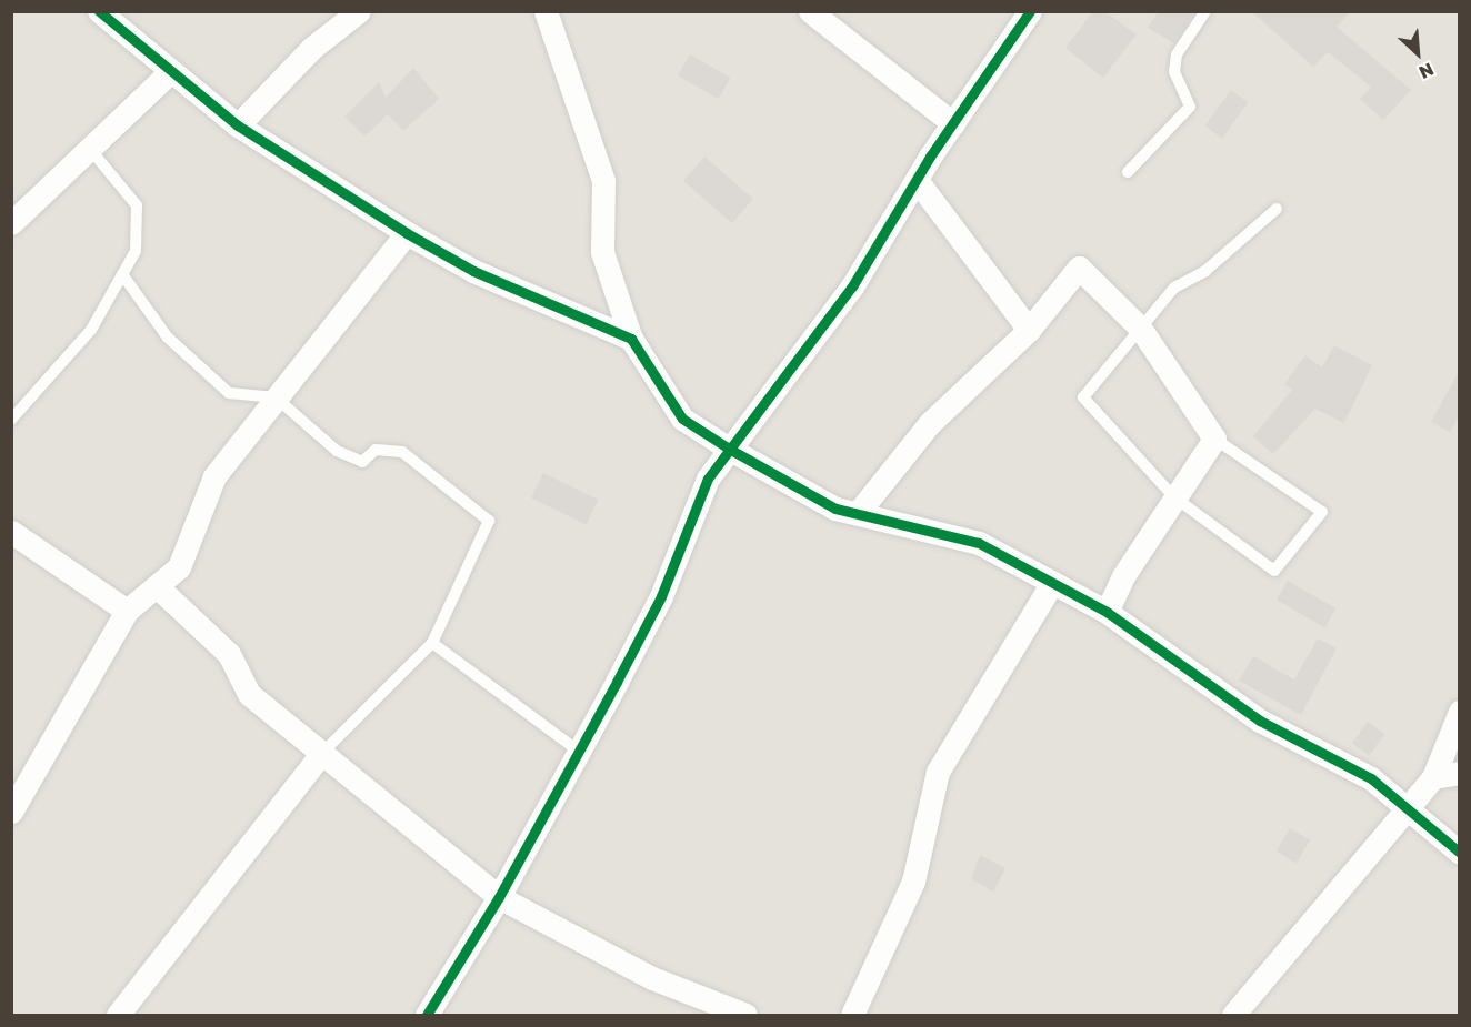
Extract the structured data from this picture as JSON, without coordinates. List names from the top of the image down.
{
  "north": "bottom right"
}
